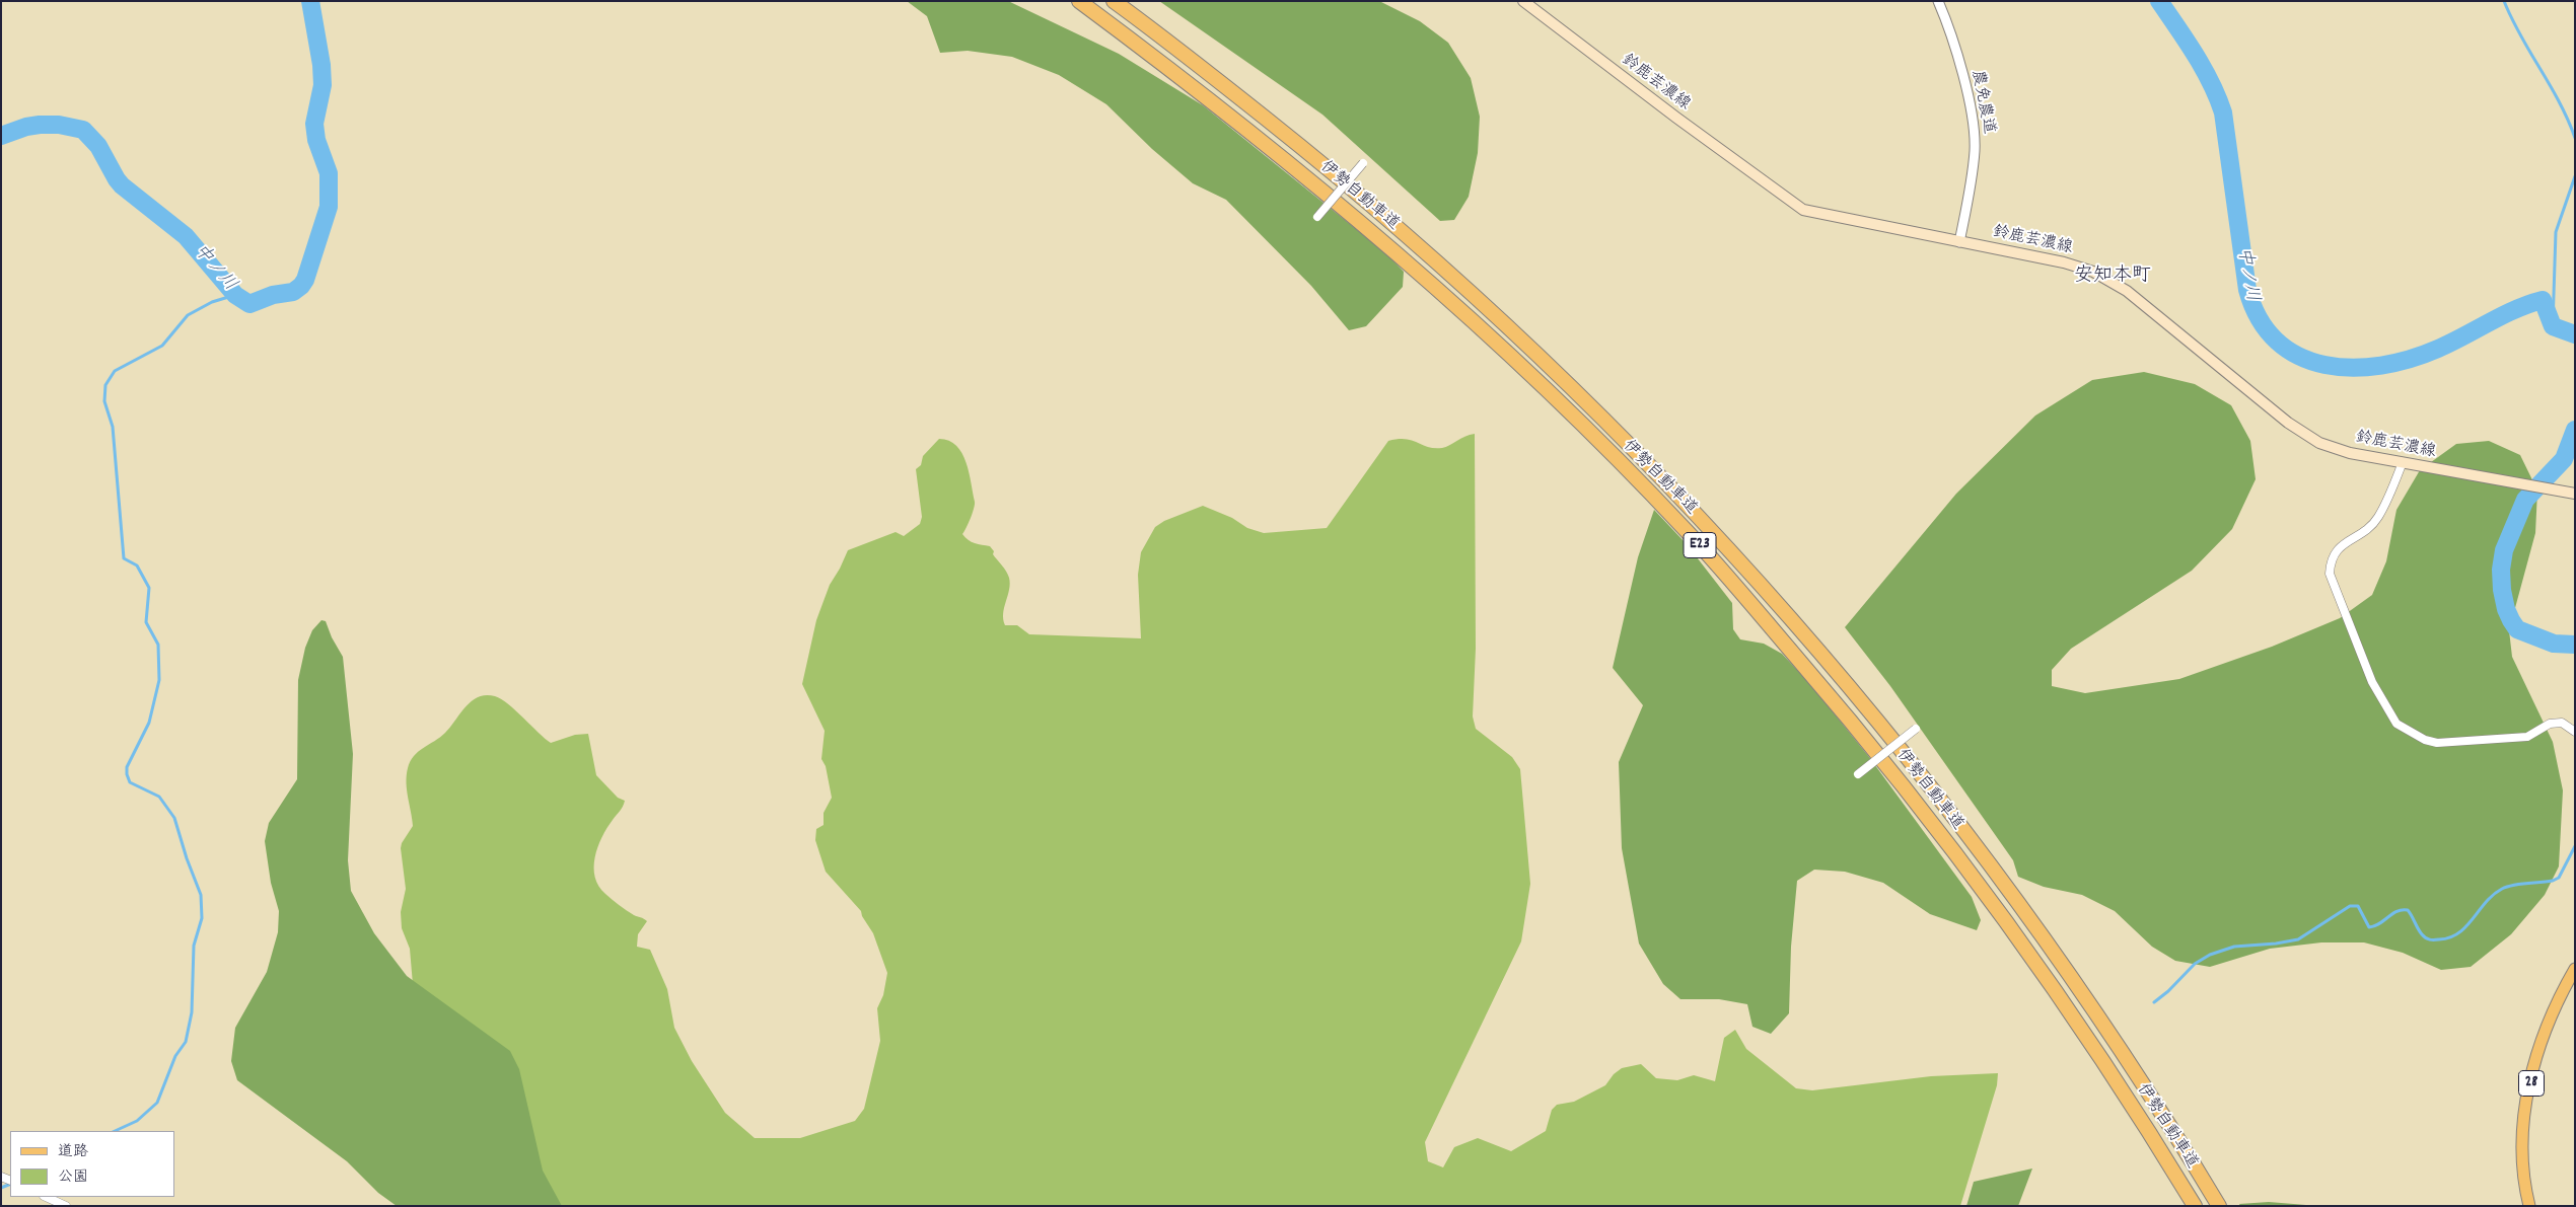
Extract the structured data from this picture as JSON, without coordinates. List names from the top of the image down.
{
  "streets": {
    "highway": ["伊勢自動車道", "E23"],
    "main road": ["鈴鹿芸濃線", "28"],
    "street": ["農免農道"]
  },
  "crossings": [
    ["鈴鹿芸濃線", "農免農道"]
  ],
  "districts": ["安知本町"],
  "water": ["中ノ川"],
  "legend": ["道路", "公園"]
}
